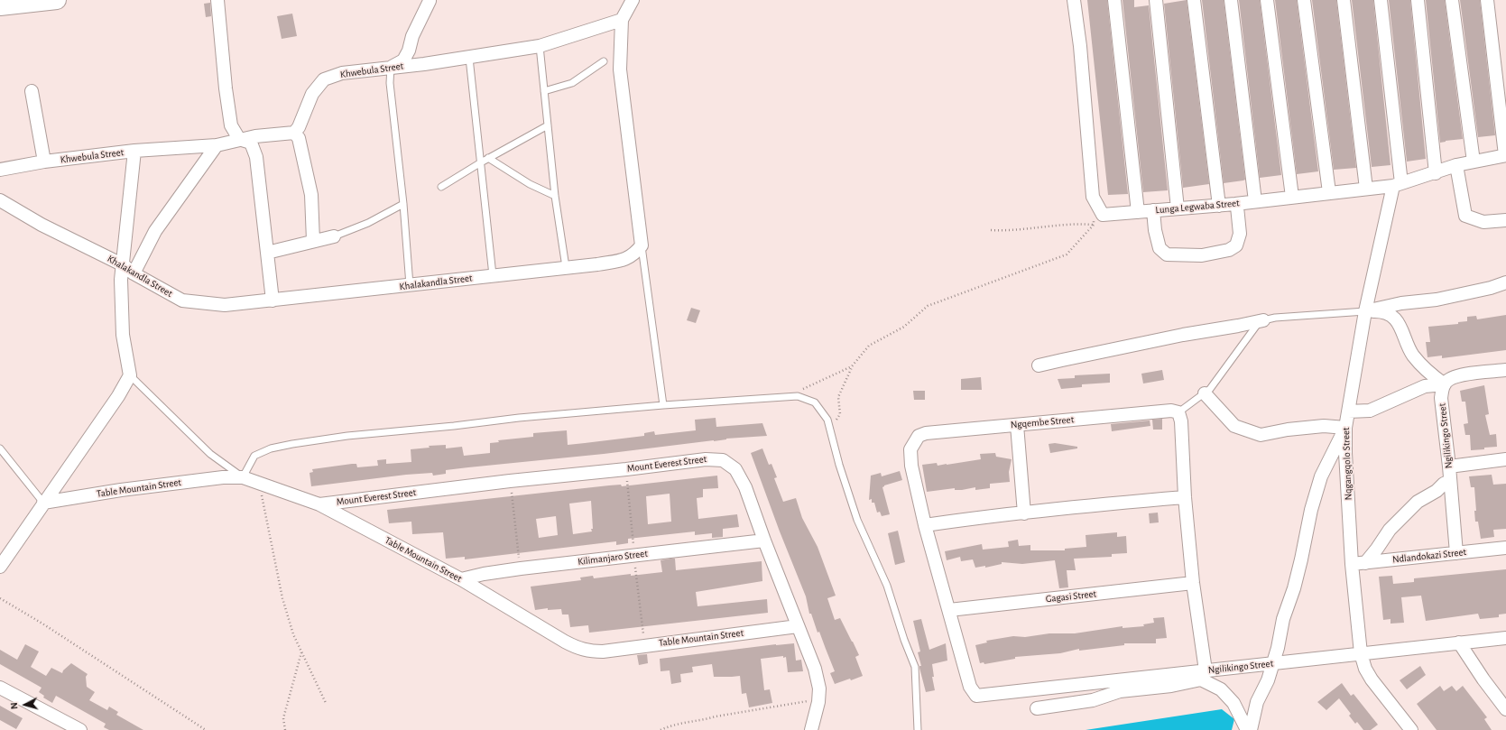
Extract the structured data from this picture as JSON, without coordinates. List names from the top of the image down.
{
  "streets": {
    "street": [
      "Khwebula Street",
      "Lunga Legwaba Street",
      "Khalakandla Street",
      "Ngqembe Street",
      "Ngilikingo Street",
      "Mount Everest Street",
      "Nqgangqolo Street",
      "Table Mountain Street",
      "Ndlandokazi Street",
      "Kilimanjaro Street",
      "Gagasi Street"
    ]
  },
  "crossings": [
    ["Lunga Legwaba Street", "Nqgangqolo Street"],
    ["Ngqembe Street", "Ngilikingo Street"],
    ["Ngqembe Street", "Gagasi Street"],
    ["Ngilikingo Street", "Nqgangqolo Street"],
    ["Ngilikingo Street", "Ndlandokazi Street"],
    ["Mount Everest Street", "Table Mountain Street"],
    ["Mount Everest Street", "Kilimanjaro Street"],
    ["Nqgangqolo Street", "Ndlandokazi Street"],
    ["Table Mountain Street", "Kilimanjaro Street"]
  ],
  "north": "left"
}
